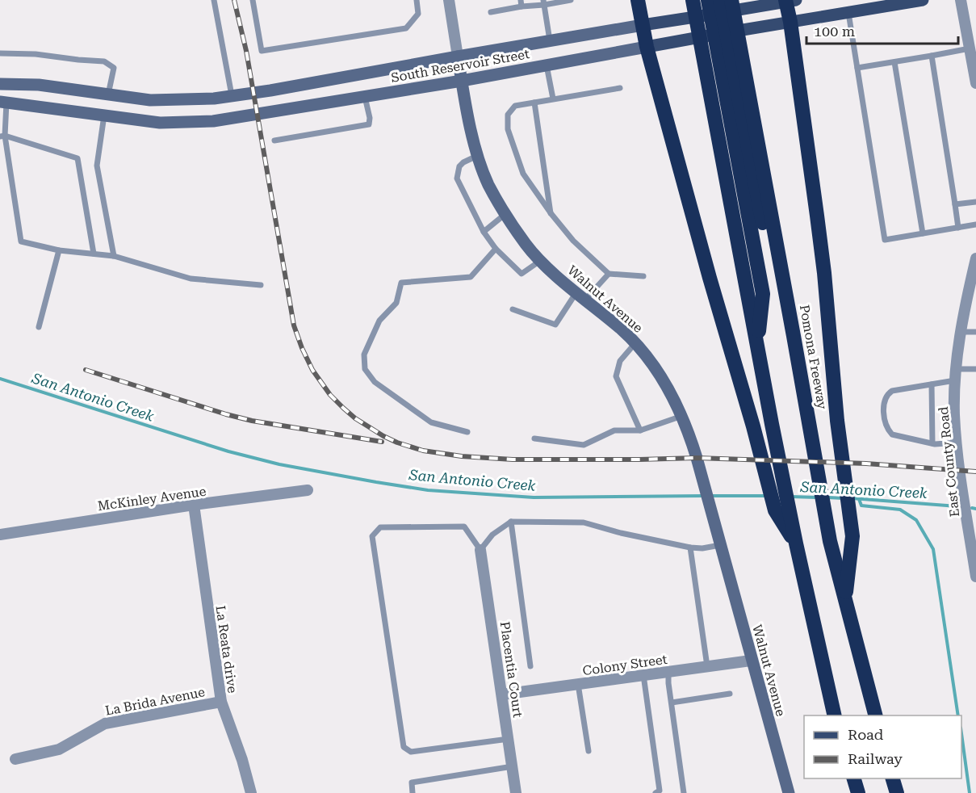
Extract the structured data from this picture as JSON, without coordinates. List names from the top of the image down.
{
  "streets": {
    "highway": ["Pomona Freeway"],
    "main road": ["South Reservoir Street", "Walnut Avenue"],
    "street": [
      "East County Road",
      "McKinley Avenue",
      "La Reata drive",
      "Colony Street",
      "Placentia Court",
      "La Brida Avenue"
    ]
  },
  "crossings": [
    ["South Reservoir Street", "Walnut Avenue"],
    ["Walnut Avenue", "Colony Street"],
    ["McKinley Avenue", "La Reata drive"],
    ["La Reata drive", "La Brida Avenue"],
    ["Colony Street", "Placentia Court"]
  ],
  "water": ["San Antonio Creek"],
  "legend": ["Road", "Railway"],
  "scale_bar": "100 m"
}
